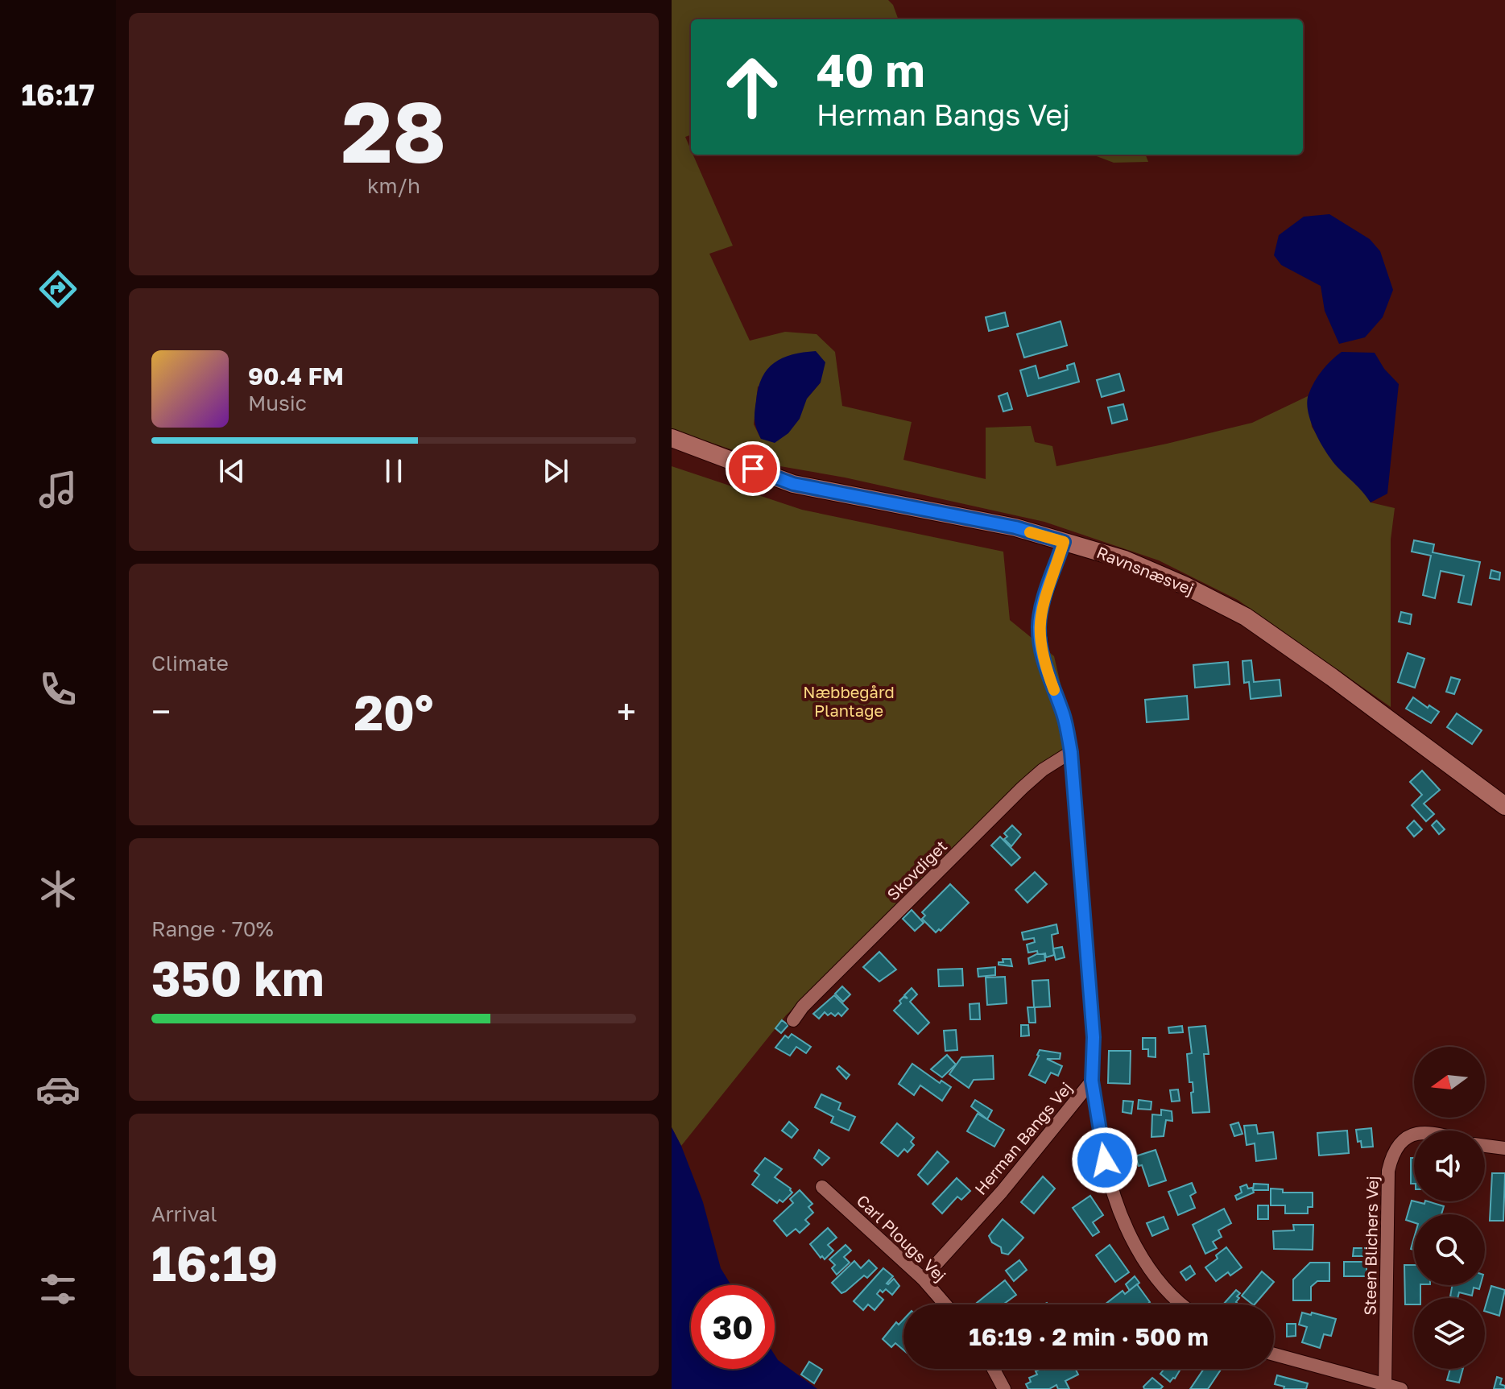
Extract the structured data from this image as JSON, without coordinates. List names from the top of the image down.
{
  "streets": {
    "main road": ["Ravnsnæsvej"],
    "street": [
      "Skovdiget",
      "Herman Bangs Vej",
      "Carl Plougs Vej",
      "Steen Blichers Vej"
    ]
  },
  "crossings": [
    ["Ravnsnæsvej", "Herman Bangs Vej"],
    ["Skovdiget", "Herman Bangs Vej"],
    ["Herman Bangs Vej", "Carl Plougs Vej"]
  ],
  "parks": ["Næbbegård Plantage"],
  "north": "left",
  "page": {
    "tabs": "16:17",
    "tile": [
      ["28", "km/h"],
      "Climate",
      ["Range · 70%", "350 km"],
      ["Arrival", "16:19"]
    ],
    "turn": ["40 m", "Herman Bangs Vej"],
    "song": ["90.4 FM", "Music"],
    "heat": ["−", "20°", "+"],
    "limit": "30",
    "trip": "16:19 · 2 min · 500 m"
  }
}
